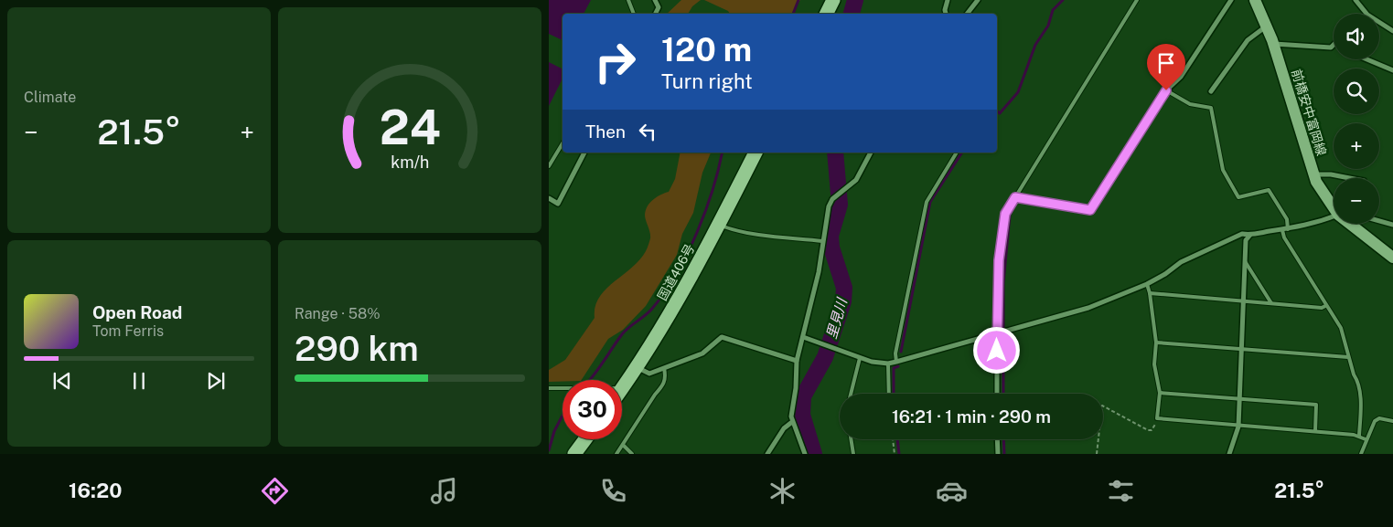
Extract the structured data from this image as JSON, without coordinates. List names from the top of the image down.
{
  "streets": {
    "highway": ["国道406号"],
    "main road": ["前橋安中富岡線"]
  },
  "water": ["里見川"],
  "page": {
    "tile": [
      "Climate",
      ["Range · 58%", "290 km"]
    ],
    "map_buttons": ["+", "−"],
    "turn": ["120 m", "Turn right"],
    "then": "Then",
    "heat": ["−", "21.5°", "+"],
    "song": ["Open Road", "Tom Ferris"],
    "limit": "30",
    "trip": "16:21 · 1 min · 290 m",
    "tabs": ["16:20", "21.5°"],
    "gauge": ["24", "km/h"]
  }
}
